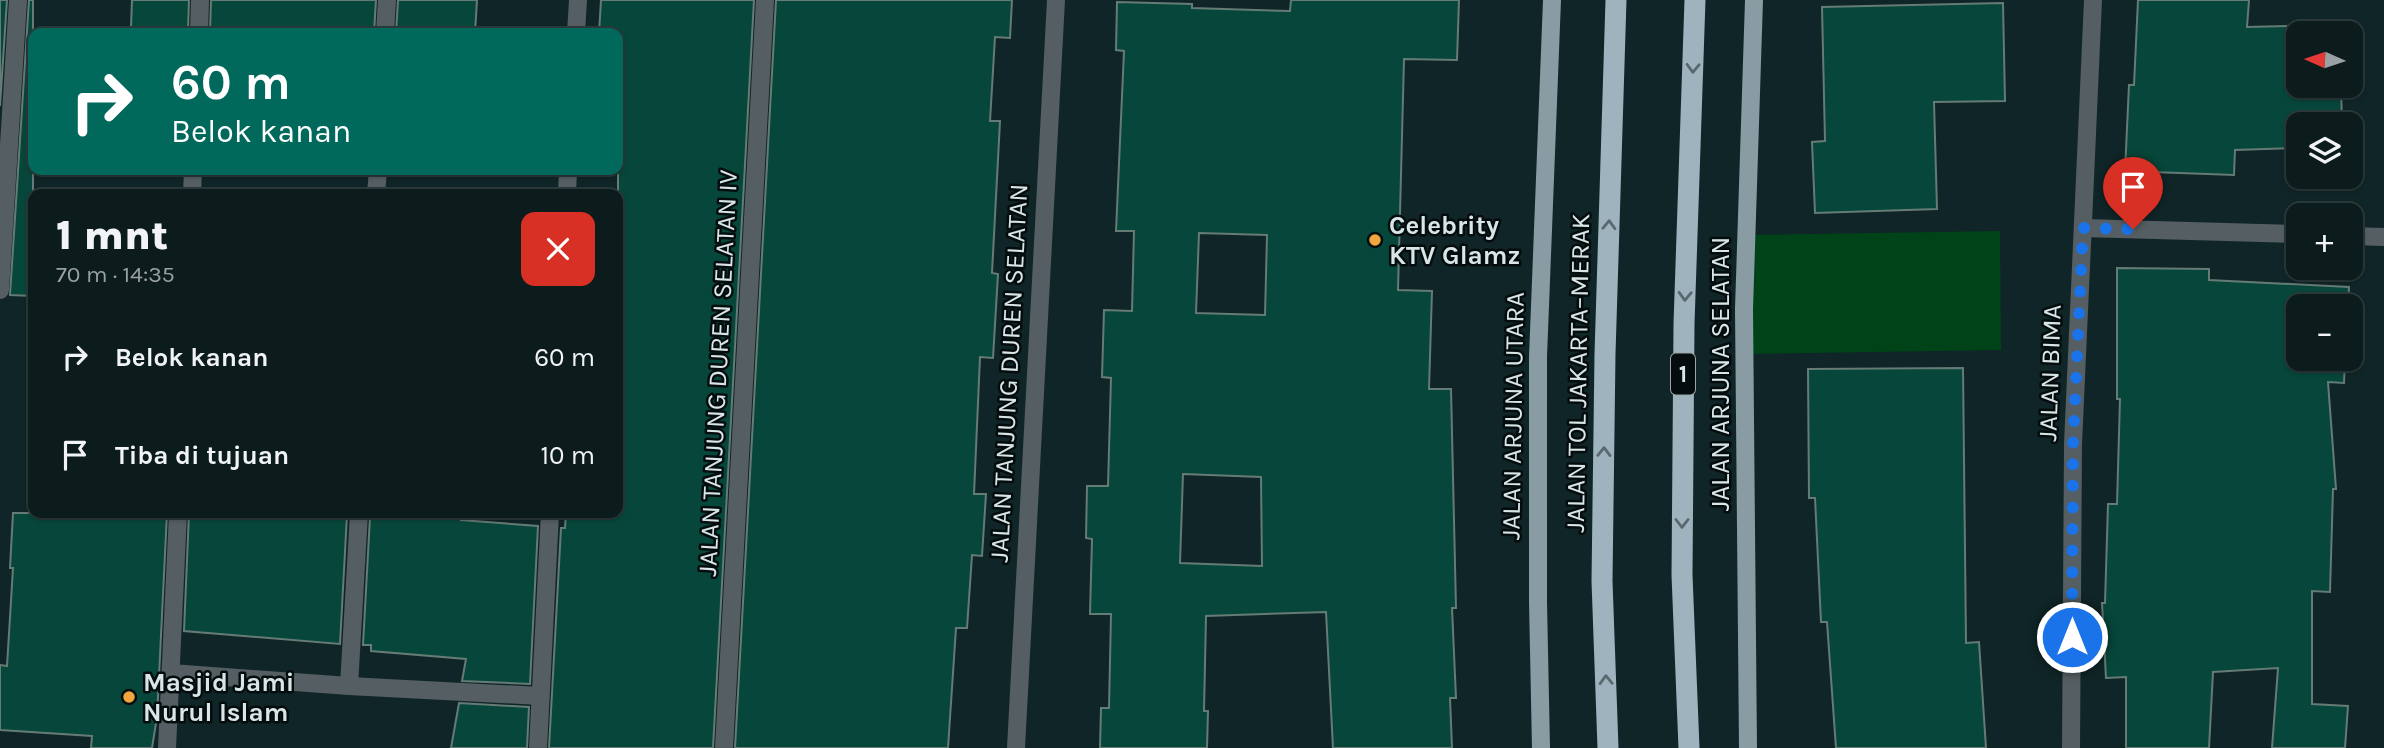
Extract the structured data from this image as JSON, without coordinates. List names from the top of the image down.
{
  "streets": {
    "highway": ["JALAN TOL JAKARTA–MERAK", "1"],
    "main road": ["JALAN ARJUNA SELATAN", "JALAN ARJUNA UTARA"],
    "street": ["JALAN TANJUNG DUREN SELATAN IV", "JALAN TANJUNG DUREN SELATAN", "JALAN BIMA"]
  },
  "places": ["Celebrity KTV Glamz", "Masjid Jami Nurul Islam"],
  "north": "left",
  "page": {
    "map_buttons": ["+", "−"],
    "turn": ["60 m", "Belok kanan"],
    "heading": ["1 mnt", "70 m · 14:35"],
    "list": [
      {
        "name": "Belok kanan",
        "value": "60 m"
      },
      {
        "name": "Tiba di tujuan",
        "value": "10 m"
      }
    ]
  }
}
